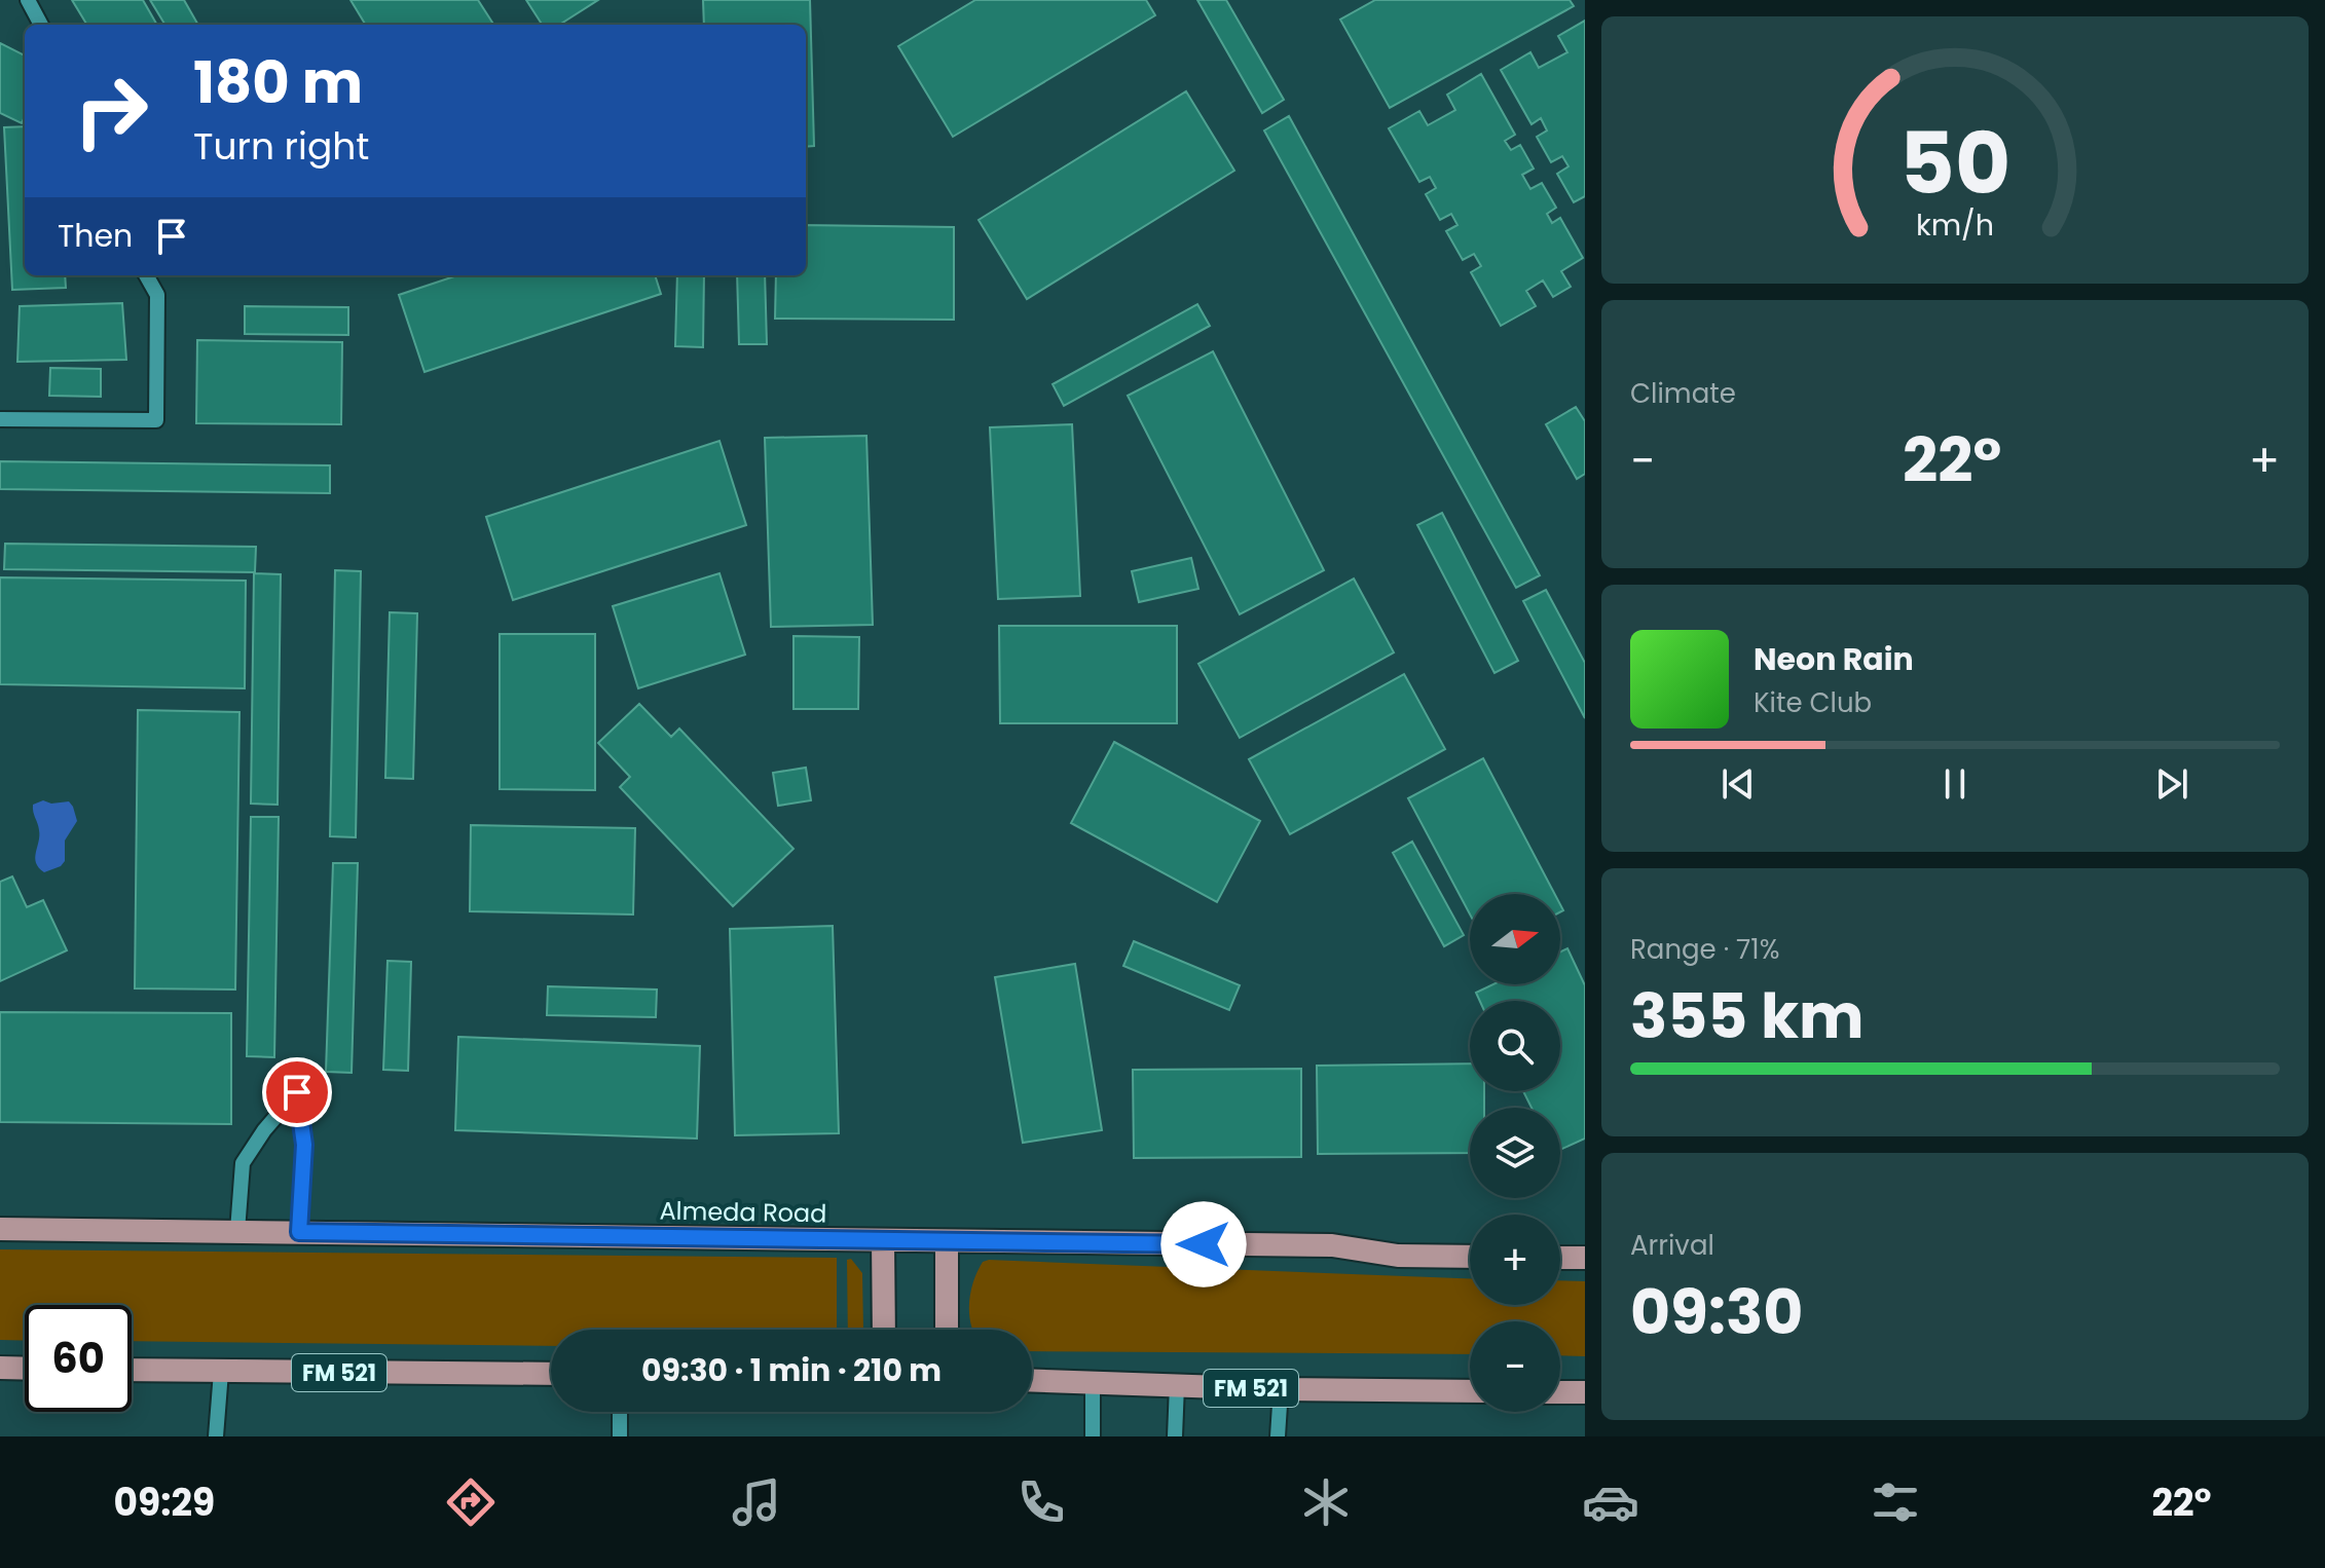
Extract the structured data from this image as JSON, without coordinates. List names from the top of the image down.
{
  "streets": {
    "main road": ["Almeda Road", "FM 521"]
  },
  "north": "right",
  "page": {
    "turn": ["180 m", "Turn right"],
    "then": "Then",
    "tile": [
      "Climate",
      ["Range · 71%", "355 km"],
      ["Arrival", "09:30"]
    ],
    "heat": ["−", "22°", "+"],
    "song": ["Neon Rain", "Kite Club"],
    "map_buttons": ["+", "−"],
    "limit": "60",
    "trip": "09:30 · 1 min · 210 m",
    "tabs": ["09:29", "22°"],
    "gauge": ["50", "km/h"]
  }
}
